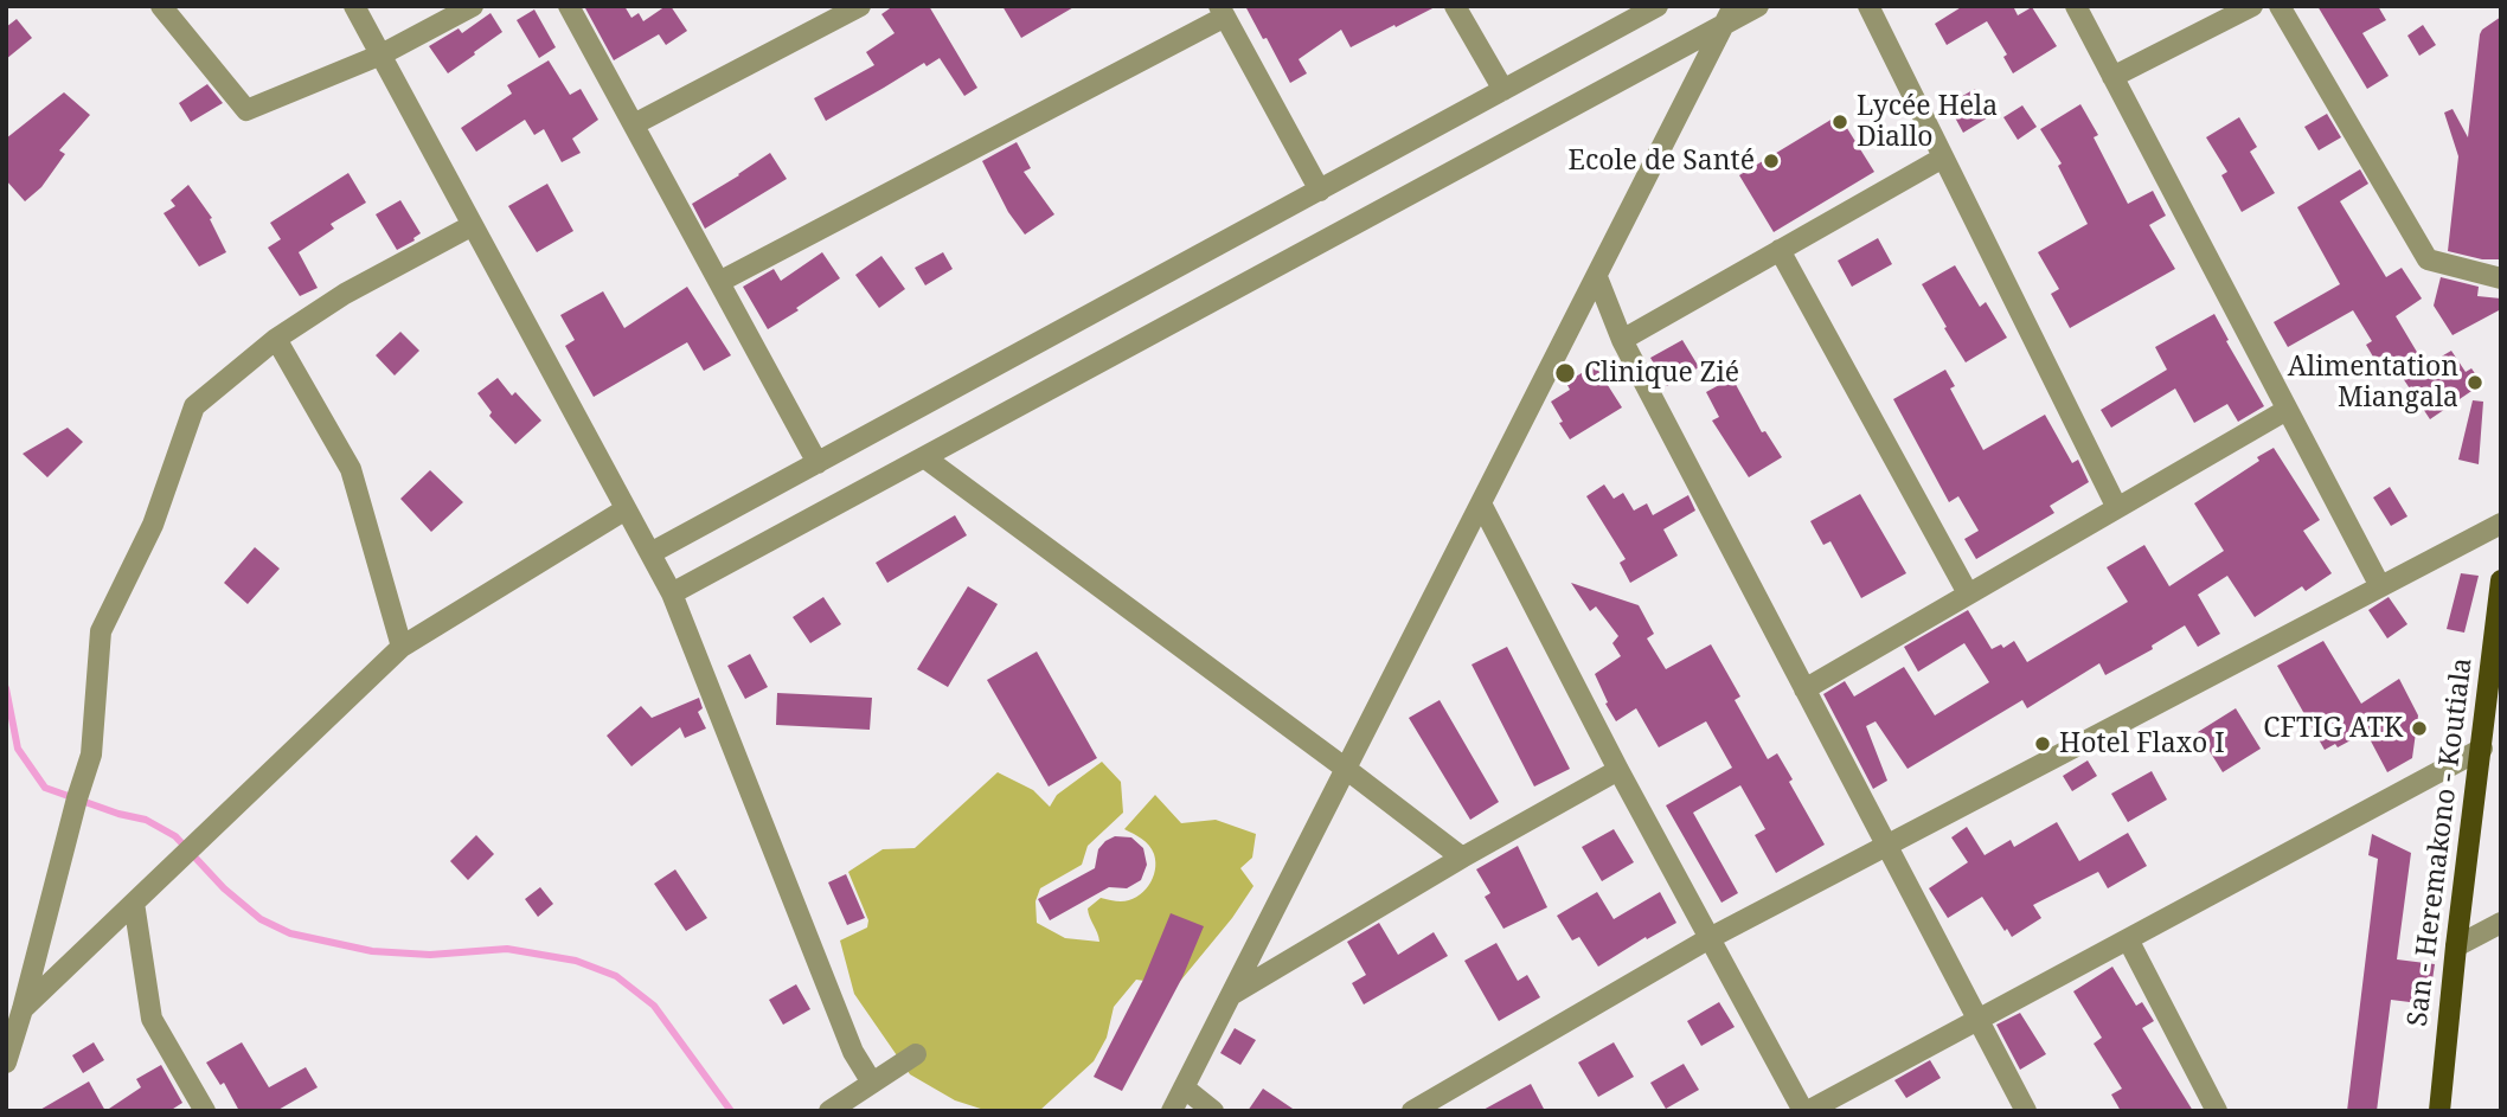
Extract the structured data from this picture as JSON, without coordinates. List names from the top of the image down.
{
  "streets": {
    "main road": ["San - Heremakono - Koutiala"]
  },
  "places": [
    "Lycée Hela Diallo",
    "Ecole de Santé",
    "Clinique Zié",
    "Alimentation Miangala",
    "CFTIG ATK",
    "Hotel Flaxo I"
  ]
}
